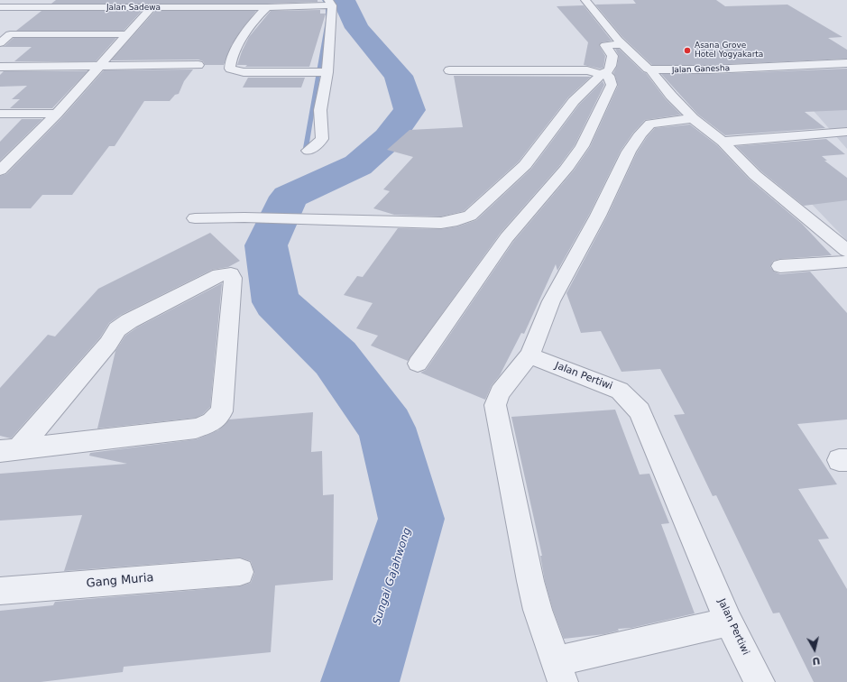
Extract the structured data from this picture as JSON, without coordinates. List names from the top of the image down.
{
  "streets": {
    "street": [
      "Jalan Sadewa",
      "Jalan Ganesha",
      "Jalan Pertiwi",
      "Gang Muria"
    ]
  },
  "water": ["Sungai Gajahwong"],
  "places": ["Asana Grove Hotel Yogyakarta"],
  "north": "bottom"
}
